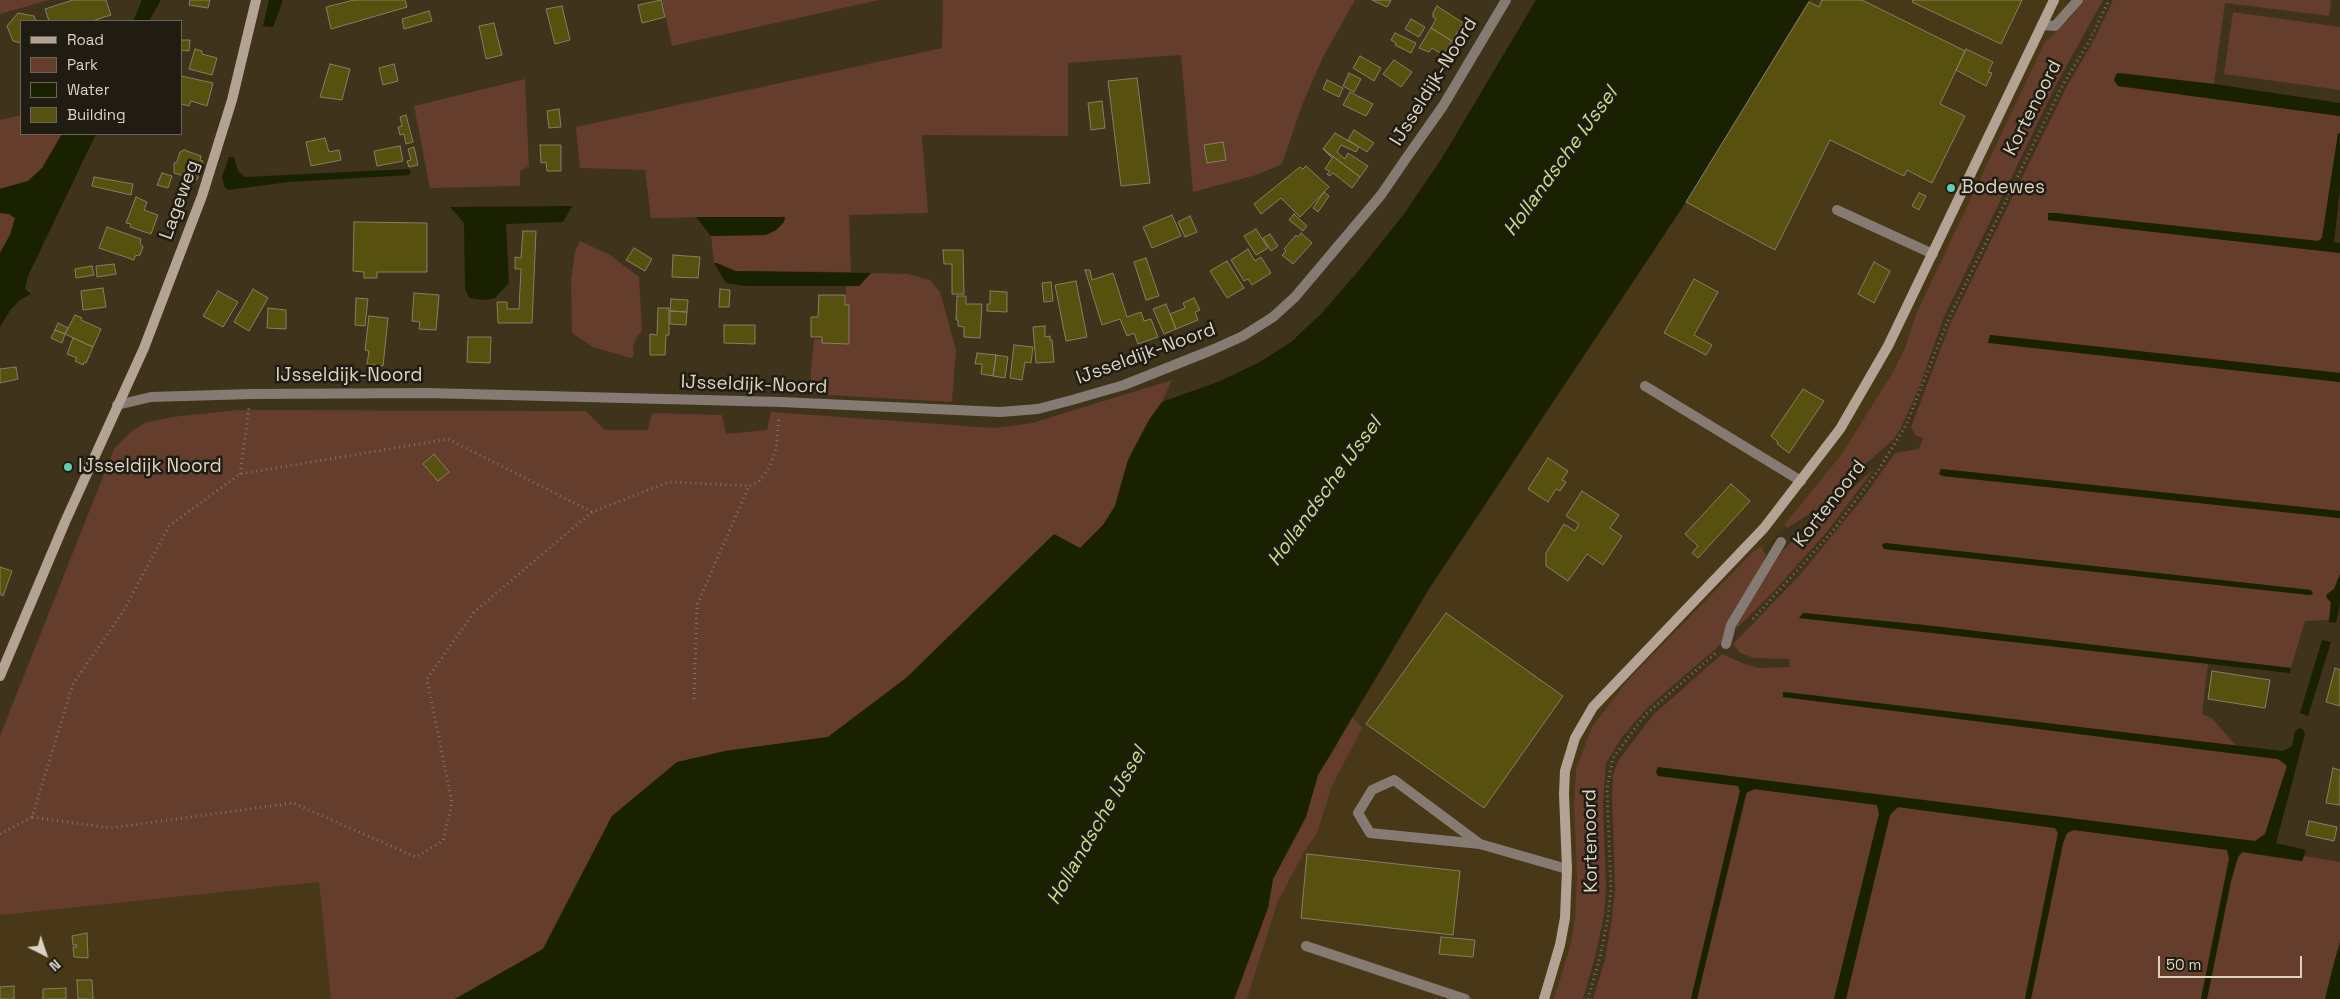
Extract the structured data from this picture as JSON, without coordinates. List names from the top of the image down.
{
  "streets": {
    "street": ["IJsseldijk-Noord", "Kortenoord", "Lageweg"]
  },
  "crossings": [
    ["IJsseldijk-Noord", "Lageweg"]
  ],
  "water": ["Hollandsche IJssel"],
  "places": ["Bodewes", "IJsseldijk Noord"],
  "legend": [
    "Road",
    "Park",
    "Water",
    "Building"
  ],
  "scale_bar": "50 m",
  "north": "bottom right"
}
